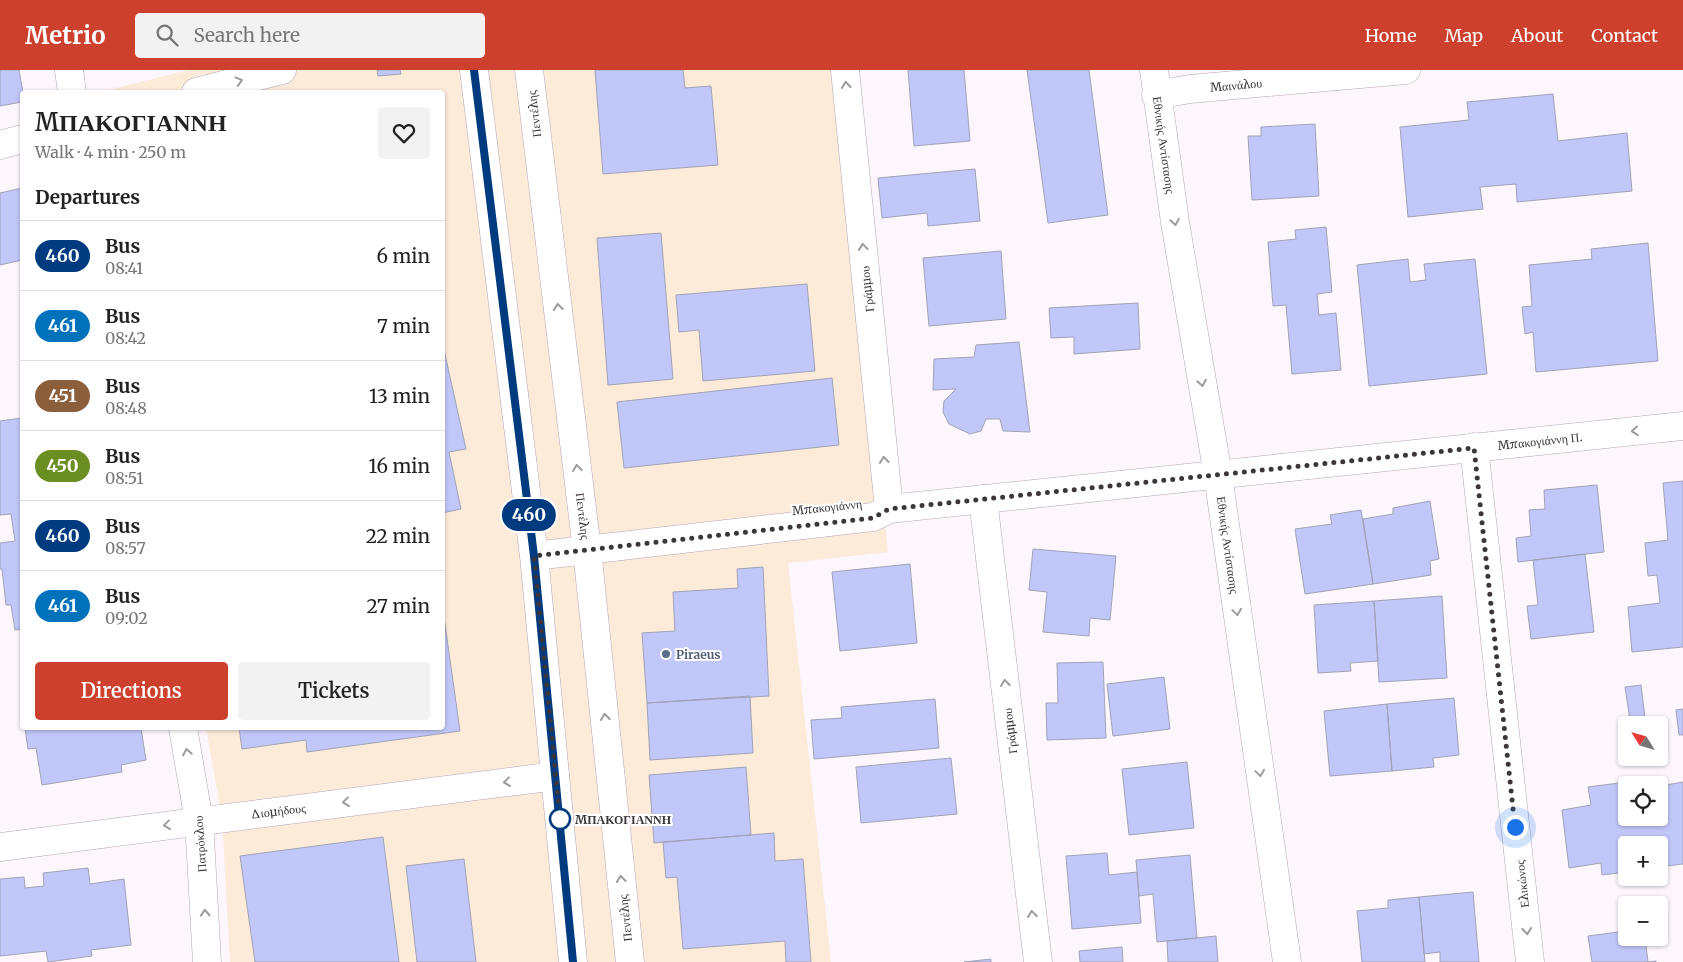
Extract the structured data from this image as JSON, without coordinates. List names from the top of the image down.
{
  "streets": {
    "street": [
      "Μαινάλου",
      "Πεντέλης",
      "Εθνικής Αντίστασης",
      "Γράμμου",
      "Μπακογιάννη Π.",
      "Μπακογιάννη",
      "Διομήδους",
      "Πατρόκλου",
      "Ελικώνος"
    ]
  },
  "crossings": [
    ["Μαινάλου", "Εθνικής Αντίστασης"],
    ["Πεντέλης", "Μπακογιάννη"],
    ["Εθνικής Αντίστασης", "Μπακογιάννη Π."],
    ["Γράμμου", "Μπακογιάννη Π."],
    ["Γράμμου", "Μπακογιάννη"],
    ["Μπακογιάννη Π.", "Μπακογιάννη"],
    ["Μπακογιάννη Π.", "Ελικώνος"],
    ["Διομήδους", "Πατρόκλου"]
  ],
  "one_way": [
    "Εθνικής Αντίστασης",
    "Γράμμου",
    "Διομήδους",
    "Πατρόκλου",
    "Ελικώνος"
  ],
  "places": ["Piraeus", "ΜΠΑΚΟΓΙΑΝΝΗ"],
  "lines": ["bus line 460"],
  "north": "top left",
  "page": {
    "header": "Metrio",
    "search": "Search here",
    "nav": [
      "Home",
      "Map",
      "About",
      "Contact"
    ],
    "on_map": "460",
    "heading": [
      ["ΜΠΑΚΟΓΙΑΝΝΗ", "Walk · 4 min · 250 m"],
      "Departures"
    ],
    "list": [
      {
        "mark": "460",
        "name": "Bus",
        "note": "08:41",
        "value": "6 min"
      },
      {
        "mark": "461",
        "name": "Bus",
        "note": "08:42",
        "value": "7 min"
      },
      {
        "mark": "451",
        "name": "Bus",
        "note": "08:48",
        "value": "13 min"
      },
      {
        "mark": "450",
        "name": "Bus",
        "note": "08:51",
        "value": "16 min"
      },
      {
        "mark": "460",
        "name": "Bus",
        "note": "08:57",
        "value": "22 min"
      },
      {
        "mark": "461",
        "name": "Bus",
        "note": "09:02",
        "value": "27 min"
      }
    ],
    "buttons": ["Directions", "Tickets"],
    "map_buttons": ["+", "−"]
  }
}
